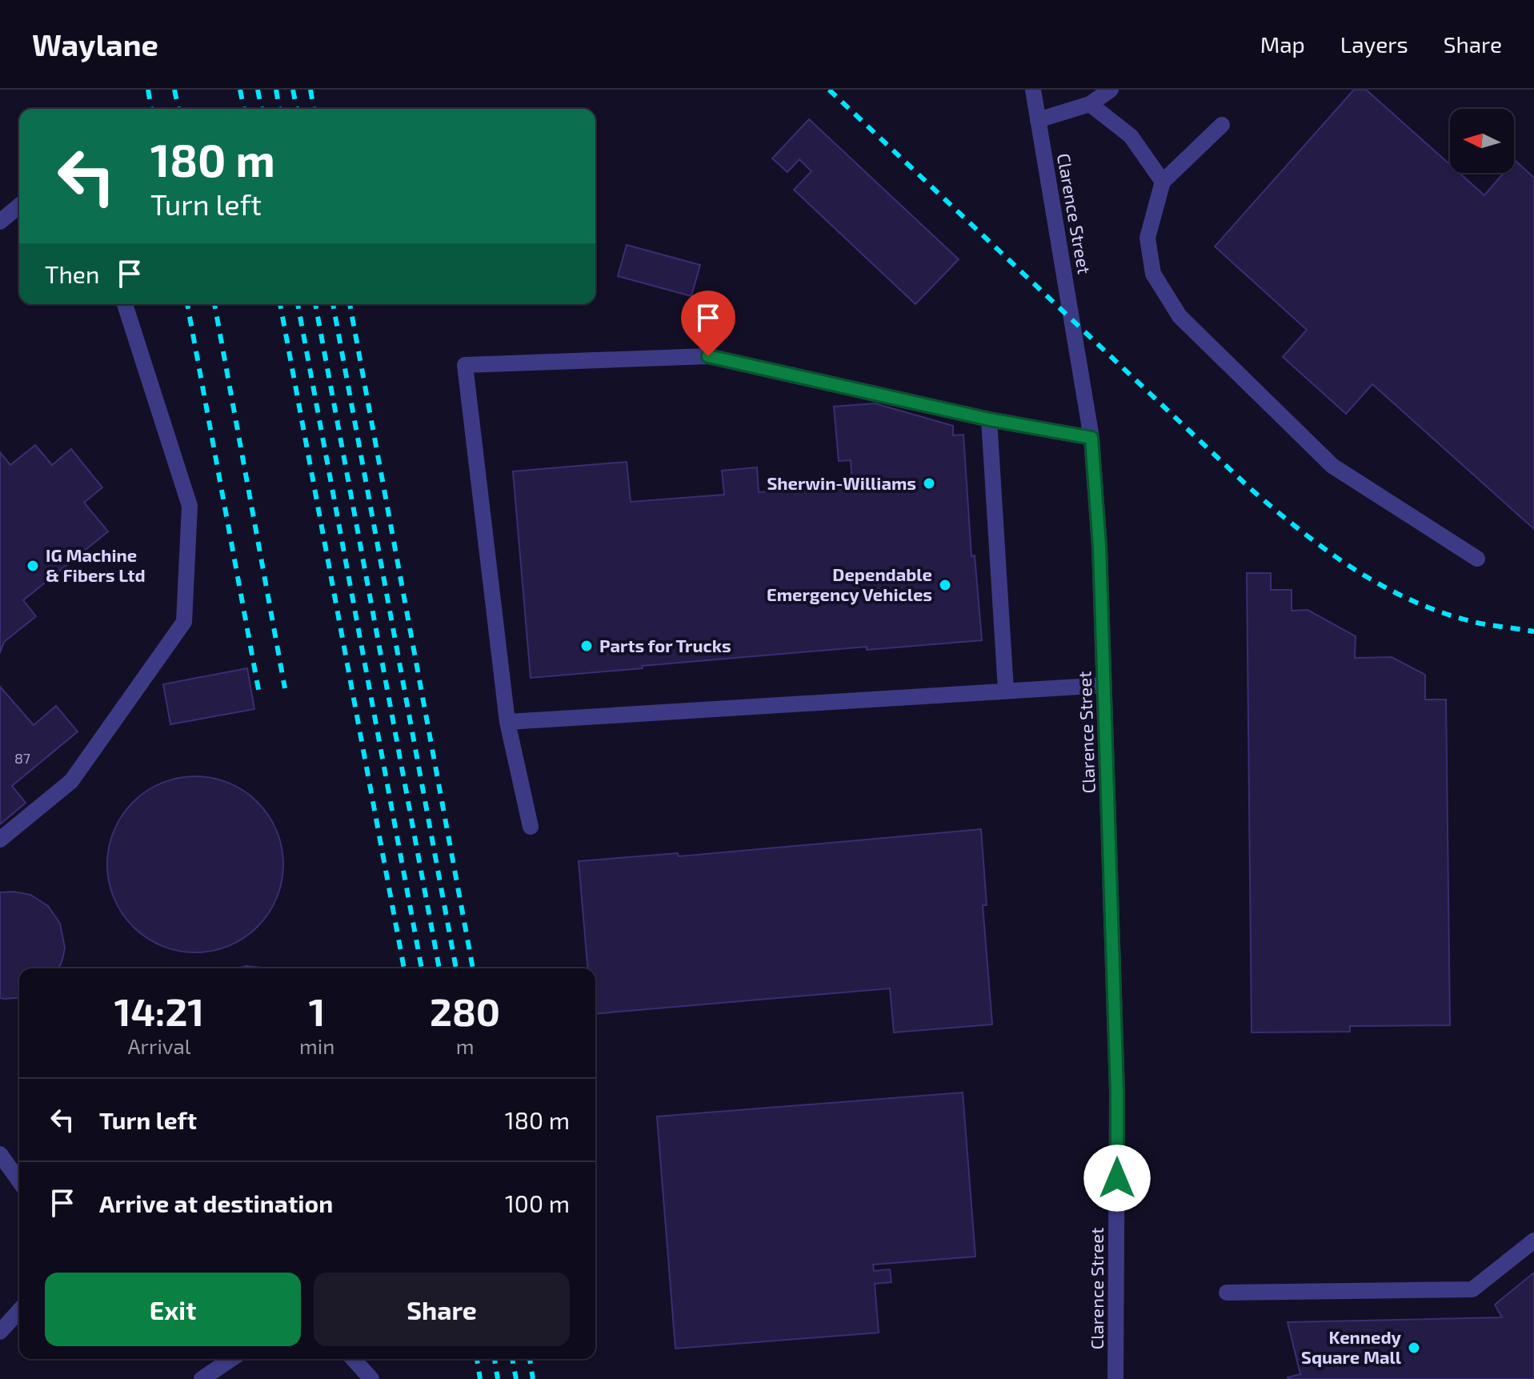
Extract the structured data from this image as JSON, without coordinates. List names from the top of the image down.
{
  "streets": {
    "street": ["Clarence Street"]
  },
  "places": [
    "Sherwin-Williams",
    "IG Machine & Fibers Ltd",
    "Dependable Emergency Vehicles",
    "Parts for Trucks",
    "Kennedy Square Mall"
  ],
  "house_numbers": ["87"],
  "north": "left",
  "page": {
    "header": "Waylane",
    "nav": ["Map", "Layers", "Share"],
    "turn": ["180 m", "Turn left"],
    "then": "Then",
    "eta": [
      "14:21",
      "Arrival",
      "1",
      "min",
      "280",
      "m"
    ],
    "list": [
      {
        "name": "Turn left",
        "value": "180 m"
      },
      {
        "name": "Arrive at destination",
        "value": "100 m"
      }
    ],
    "buttons": ["Exit", "Share"]
  }
}
